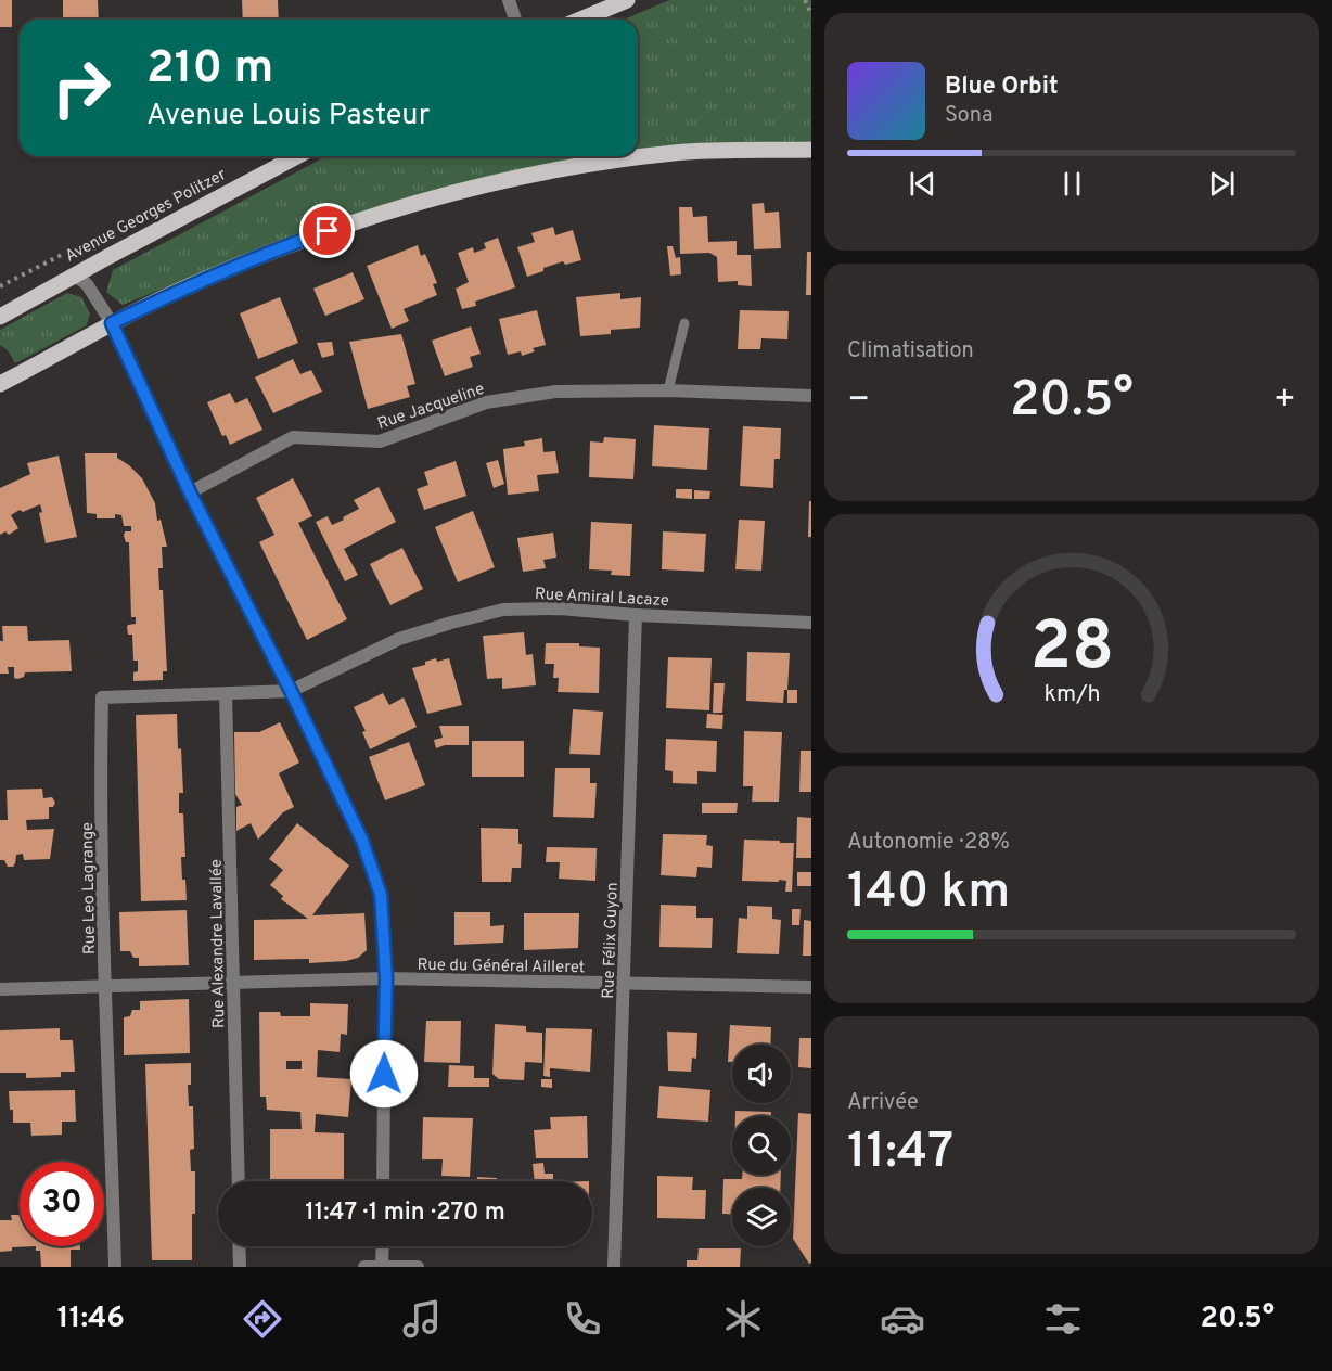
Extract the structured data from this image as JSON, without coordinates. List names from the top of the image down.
{
  "streets": {
    "main road": ["Avenue Georges Politzer"],
    "street": [
      "Rue Jacqueline",
      "Rue Amiral Lacaze",
      "Rue Leo Lagrange",
      "Rue Félix Guyon",
      "Rue Alexandre Lavallée",
      "Rue du Général Ailleret"
    ]
  },
  "crossings": [
    ["Rue Amiral Lacaze", "Rue Leo Lagrange"],
    ["Rue Amiral Lacaze", "Rue Félix Guyon"],
    ["Rue Leo Lagrange", "Rue Alexandre Lavallée"],
    ["Rue Leo Lagrange", "Rue du Général Ailleret"],
    ["Rue Félix Guyon", "Rue du Général Ailleret"],
    ["Rue Alexandre Lavallée", "Rue du Général Ailleret"]
  ],
  "page": {
    "turn": ["210 m", "Avenue Louis Pasteur"],
    "song": ["Blue Orbit", "Sona"],
    "tile": [
      "Climatisation",
      ["Autonomie · 28%", "140 km"],
      ["Arrivée", "11:47"]
    ],
    "heat": ["−", "20.5°", "+"],
    "limit": "30",
    "trip": "11:47 · 1 min · 270 m",
    "tabs": ["11:46", "20.5°"],
    "gauge": ["28", "km/h"]
  }
}
